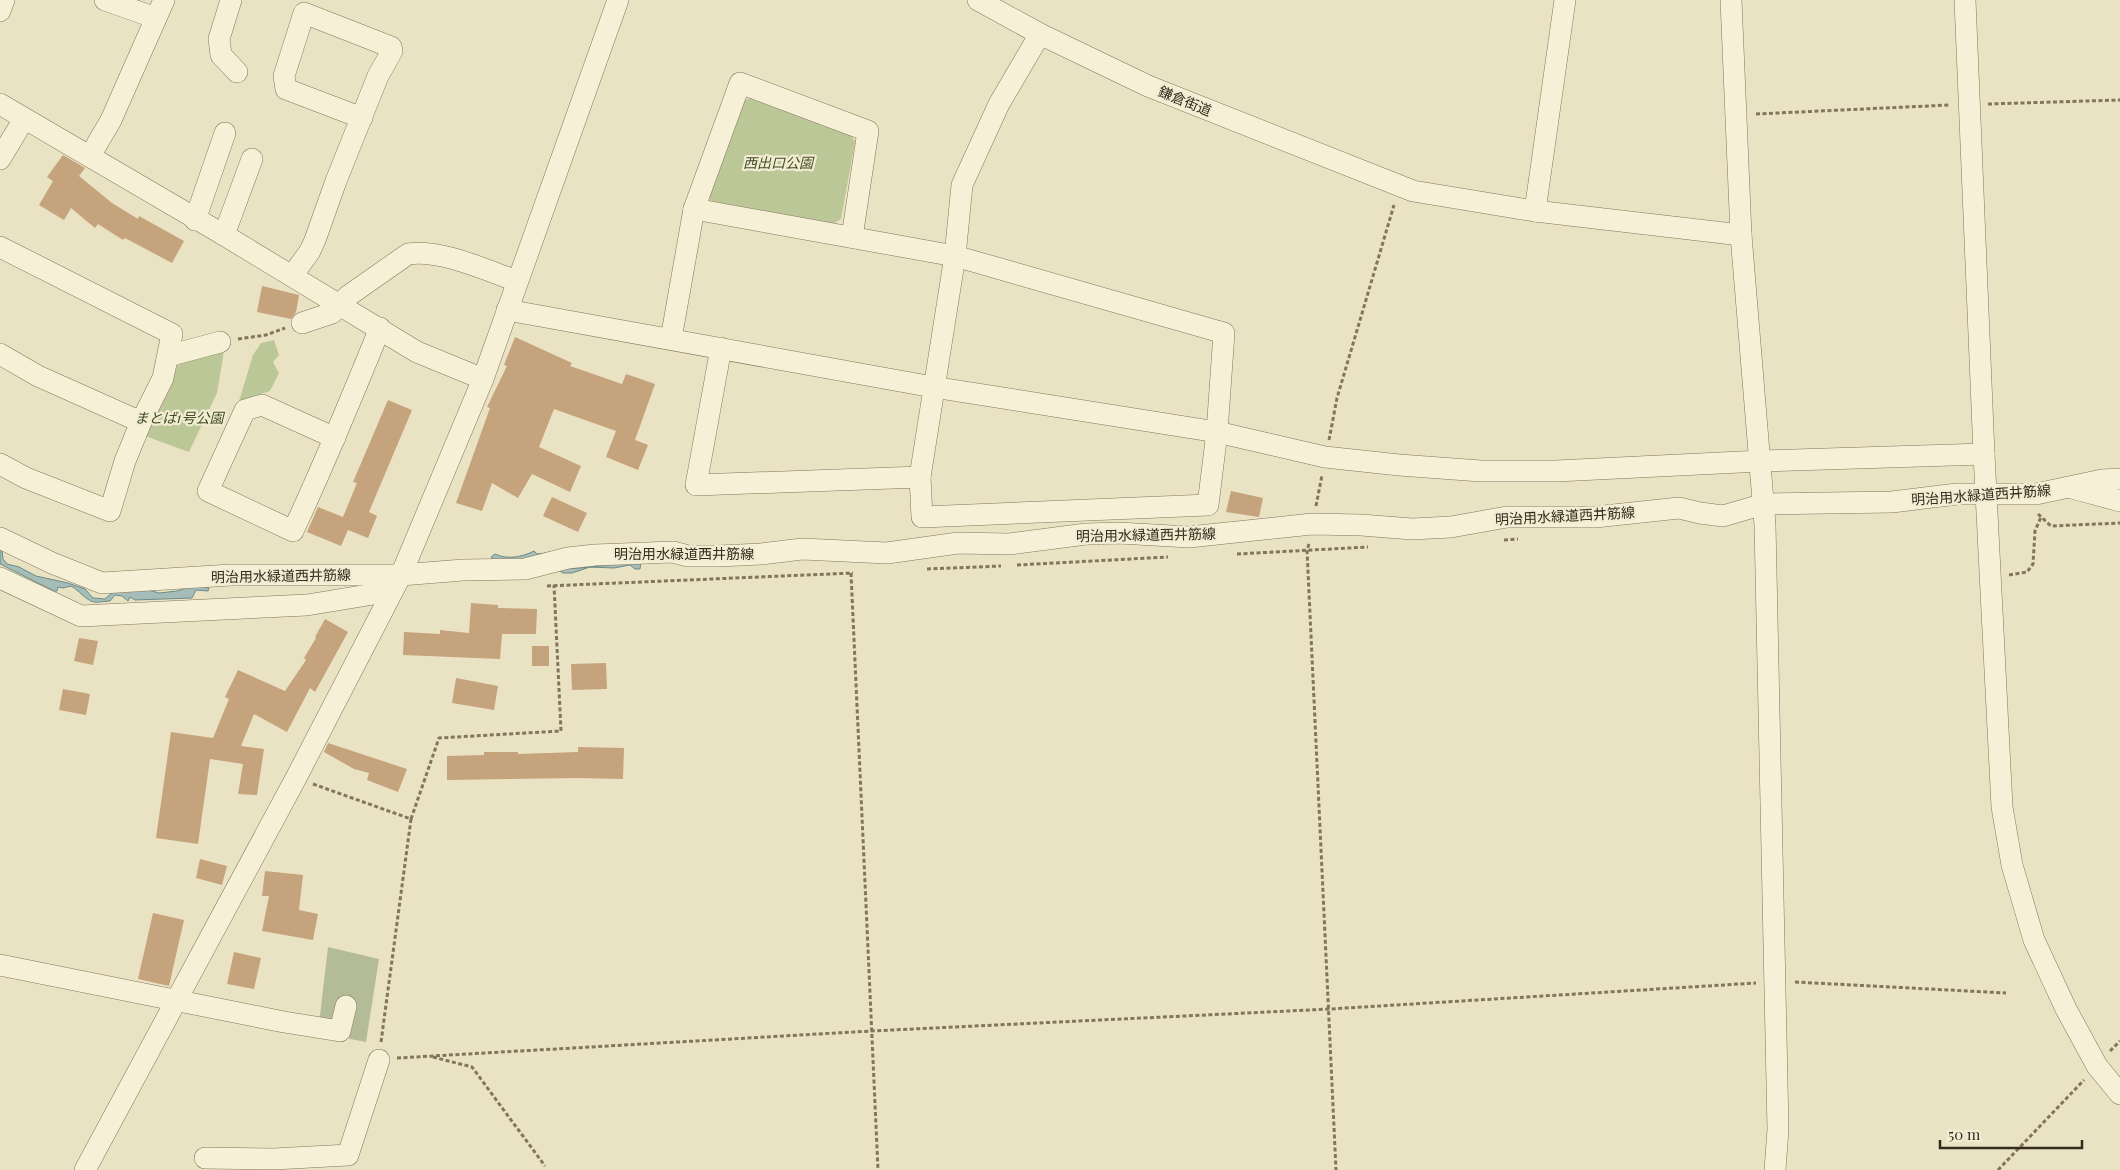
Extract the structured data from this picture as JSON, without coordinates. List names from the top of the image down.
{
  "streets": {
    "street": ["鎌倉街道", "明治用水緑道西井筋線"]
  },
  "parks": ["西出口公園", "まとば1号公園"],
  "scale_bar": "50 m"
}
